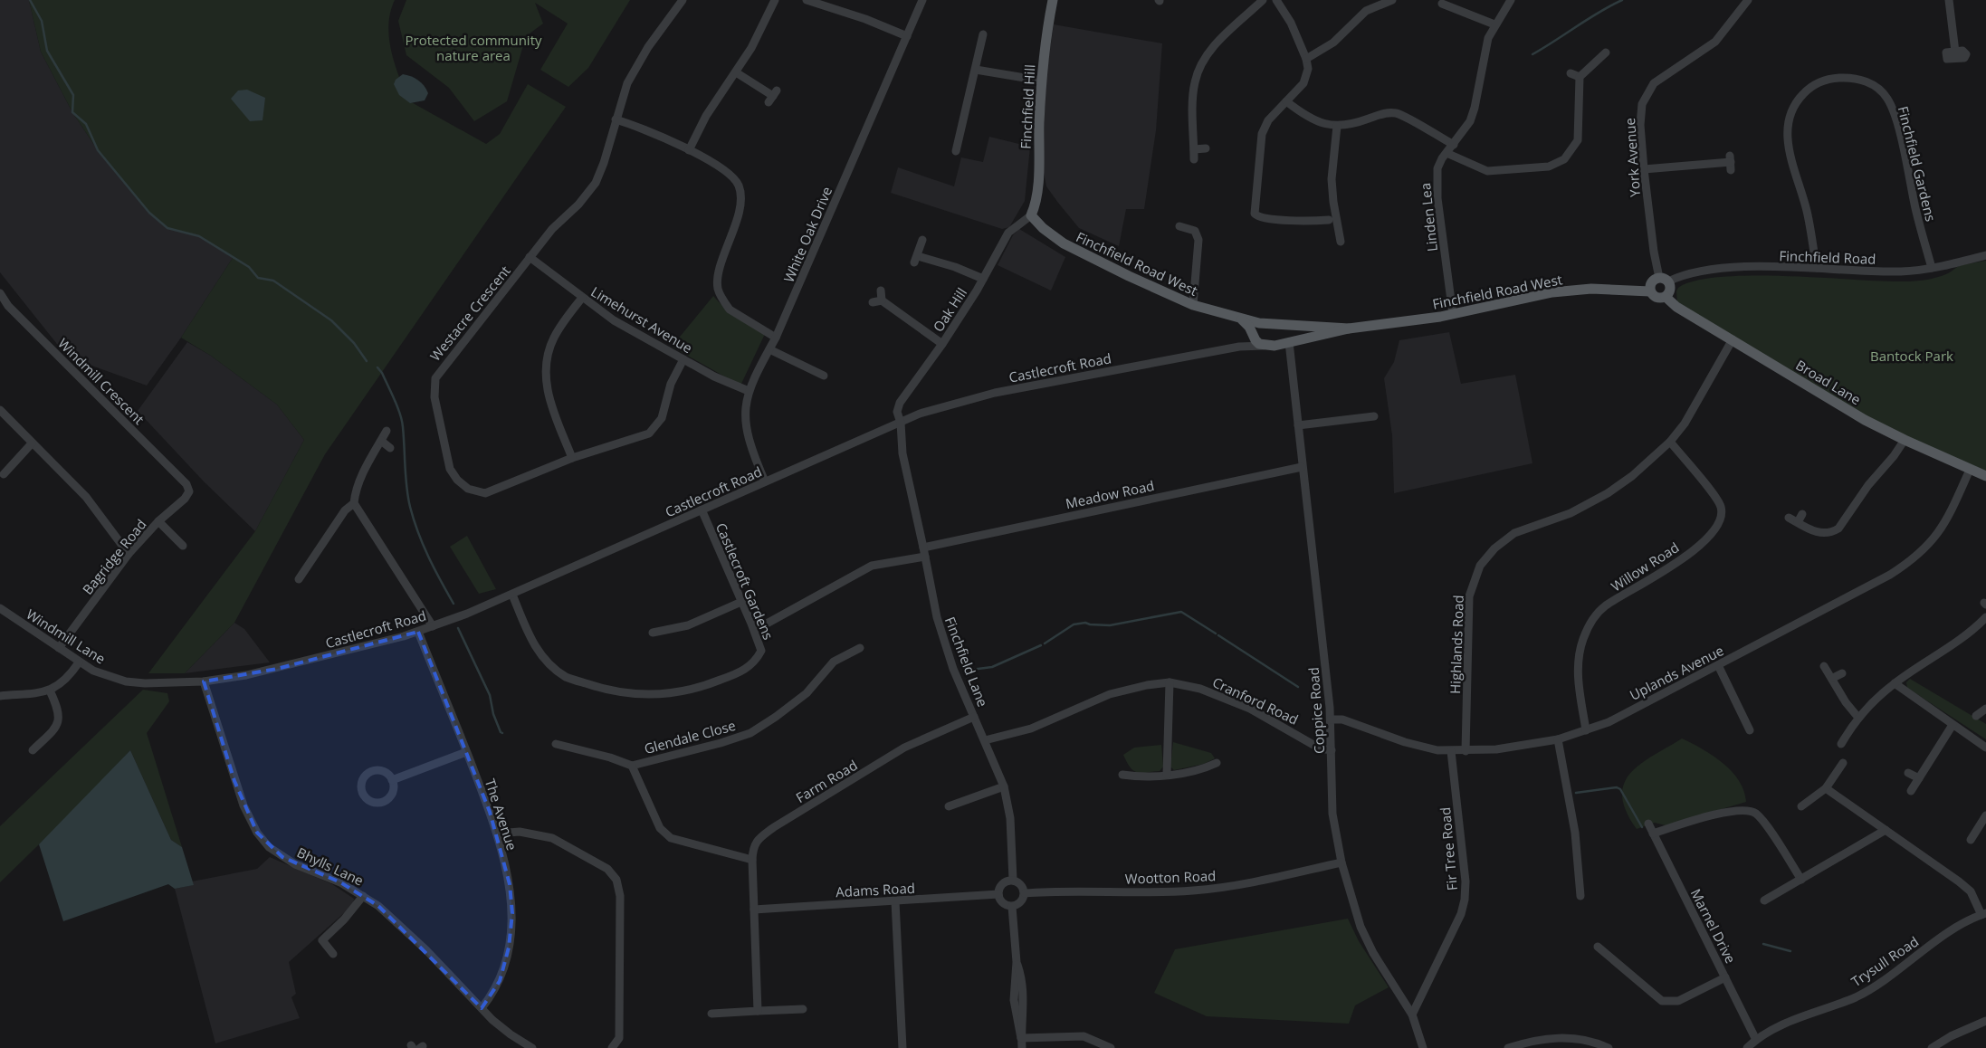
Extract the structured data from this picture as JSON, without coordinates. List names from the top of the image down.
{
  "streets": {
    "main road": ["Finchfield Hill", "Finchfield Road West", "Broad Lane"],
    "street": [
      "York Avenue",
      "Finchfield Gardens",
      "Linden Lea",
      "White Oak Drive",
      "Finchfield Road",
      "Oak Hill",
      "Westacre Crescent",
      "Limehurst Avenue",
      "Castlecroft Road",
      "Windmill Crescent",
      "Meadow Road",
      "Bagridge Road",
      "Willow Road",
      "Castlecroft Gardens",
      "Windmill Lane",
      "Highlands Road",
      "Finchfield Lane",
      "Uplands Avenue",
      "Cranford Road",
      "Coppice Road",
      "Glendale Close",
      "Farm Road",
      "The Avenue",
      "Fir Tree Road",
      "Bhylls Lane",
      "Wootton Road",
      "Adams Road",
      "Marnel Drive",
      "Trysull Road"
    ]
  },
  "crossings": [
    ["Finchfield Hill", "Finchfield Road West"],
    ["Finchfield Hill", "Oak Hill"],
    ["York Avenue", "Finchfield Road"],
    ["York Avenue", "Finchfield Road West"],
    ["York Avenue", "Broad Lane"],
    ["Finchfield Gardens", "Finchfield Road"],
    ["Linden Lea", "Finchfield Road West"],
    ["White Oak Drive", "Limehurst Avenue"],
    ["White Oak Drive", "Castlecroft Road"],
    ["Finchfield Road", "Finchfield Road West"],
    ["Finchfield Road", "Broad Lane"],
    ["Finchfield Road West", "Oak Hill"],
    ["Finchfield Road West", "Broad Lane"],
    ["Finchfield Road West", "Coppice Road"],
    ["Oak Hill", "Castlecroft Road"],
    ["Oak Hill", "Finchfield Lane"],
    ["Westacre Crescent", "Limehurst Avenue"],
    ["Castlecroft Road", "Castlecroft Gardens"],
    ["Castlecroft Road", "Windmill Lane"],
    ["Castlecroft Road", "Finchfield Lane"],
    ["Castlecroft Road", "The Avenue"],
    ["Castlecroft Road", "Bhylls Lane"],
    ["Windmill Crescent", "Bagridge Road"],
    ["Broad Lane", "Highlands Road"],
    ["Broad Lane", "Uplands Avenue"],
    ["Meadow Road", "Finchfield Lane"],
    ["Meadow Road", "Coppice Road"],
    ["Bagridge Road", "Windmill Lane"],
    ["Willow Road", "Highlands Road"],
    ["Willow Road", "Uplands Avenue"],
    ["Windmill Lane", "Bhylls Lane"],
    ["Highlands Road", "Uplands Avenue"],
    ["Finchfield Lane", "Cranford Road"],
    ["Finchfield Lane", "Farm Road"],
    ["Finchfield Lane", "Wootton Road"],
    ["Finchfield Lane", "Adams Road"],
    ["Uplands Avenue", "Coppice Road"],
    ["Uplands Avenue", "Fir Tree Road"],
    ["Cranford Road", "Coppice Road"],
    ["Coppice Road", "Fir Tree Road"],
    ["Coppice Road", "Wootton Road"],
    ["Glendale Close", "Farm Road"],
    ["Farm Road", "Adams Road"],
    ["The Avenue", "Bhylls Lane"],
    ["Wootton Road", "Adams Road"],
    ["Marnel Drive", "Trysull Road"]
  ],
  "parks": ["Protected community nature area", "Bantock Park"]
}
